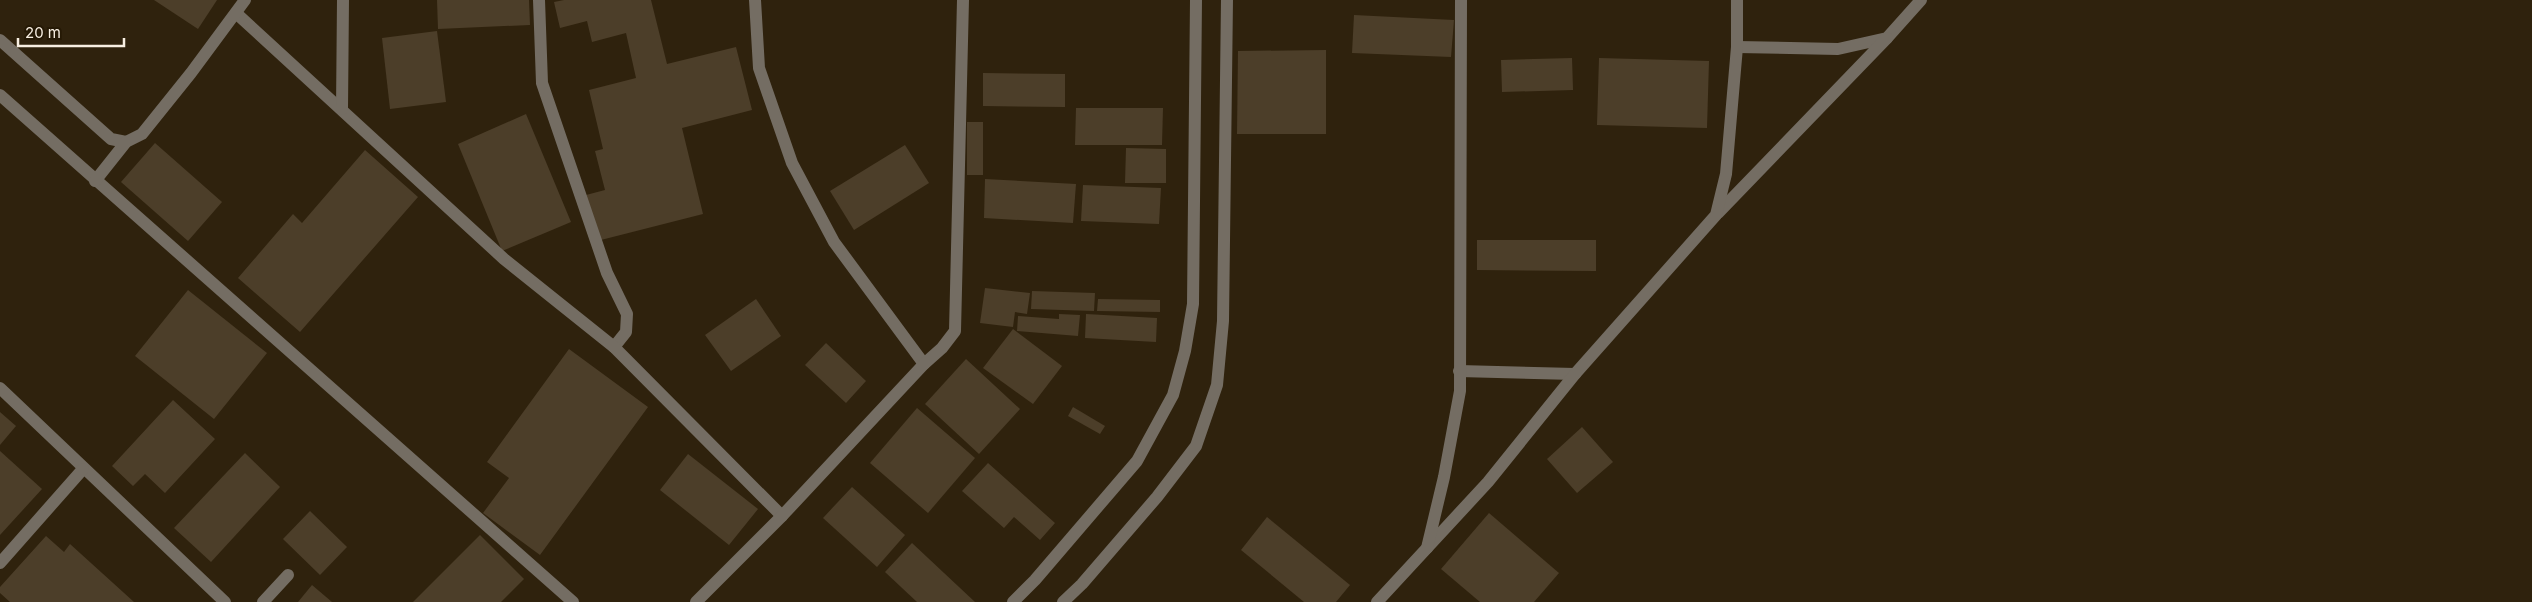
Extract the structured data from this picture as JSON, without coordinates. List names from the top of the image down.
{
  "scale_bar": "20 m"
}
